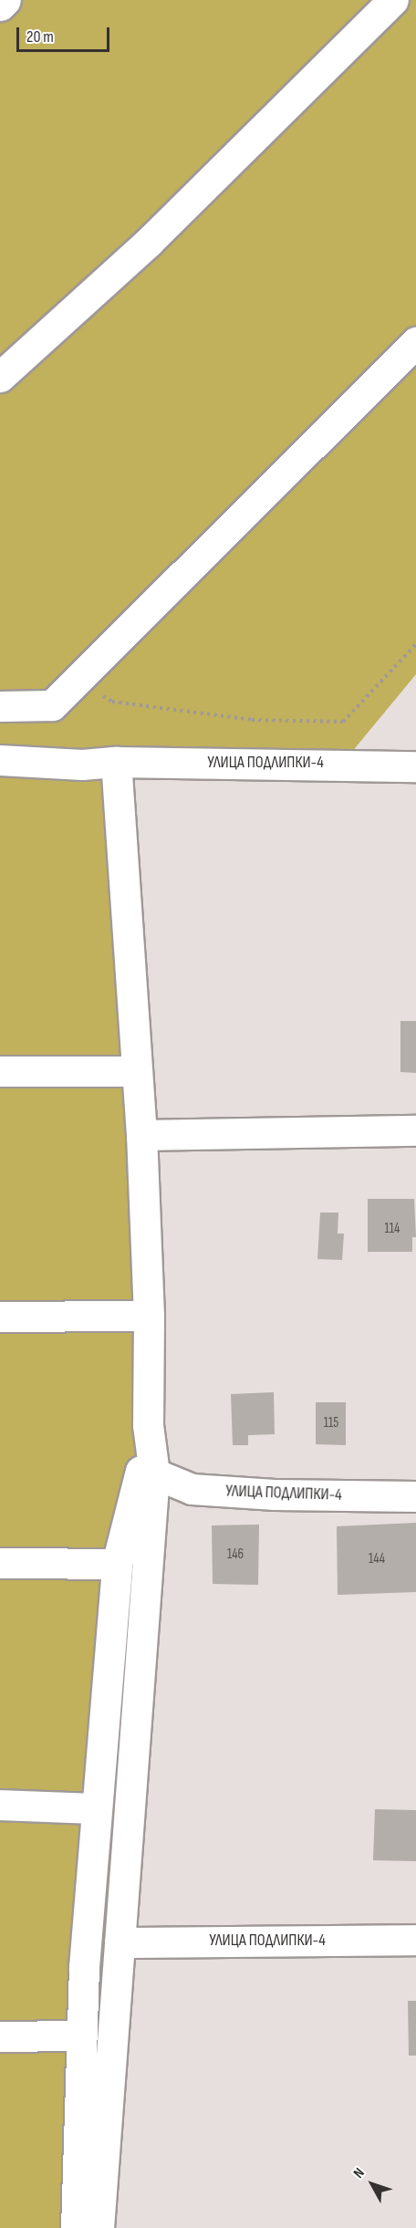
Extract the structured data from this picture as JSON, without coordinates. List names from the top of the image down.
{
  "streets": {
    "street": ["УЛИЦА ПОДЛИПКИ-4"]
  },
  "house_numbers": [
    "114",
    "115",
    "146",
    "144"
  ],
  "scale_bar": "20 m",
  "north": "top left"
}
